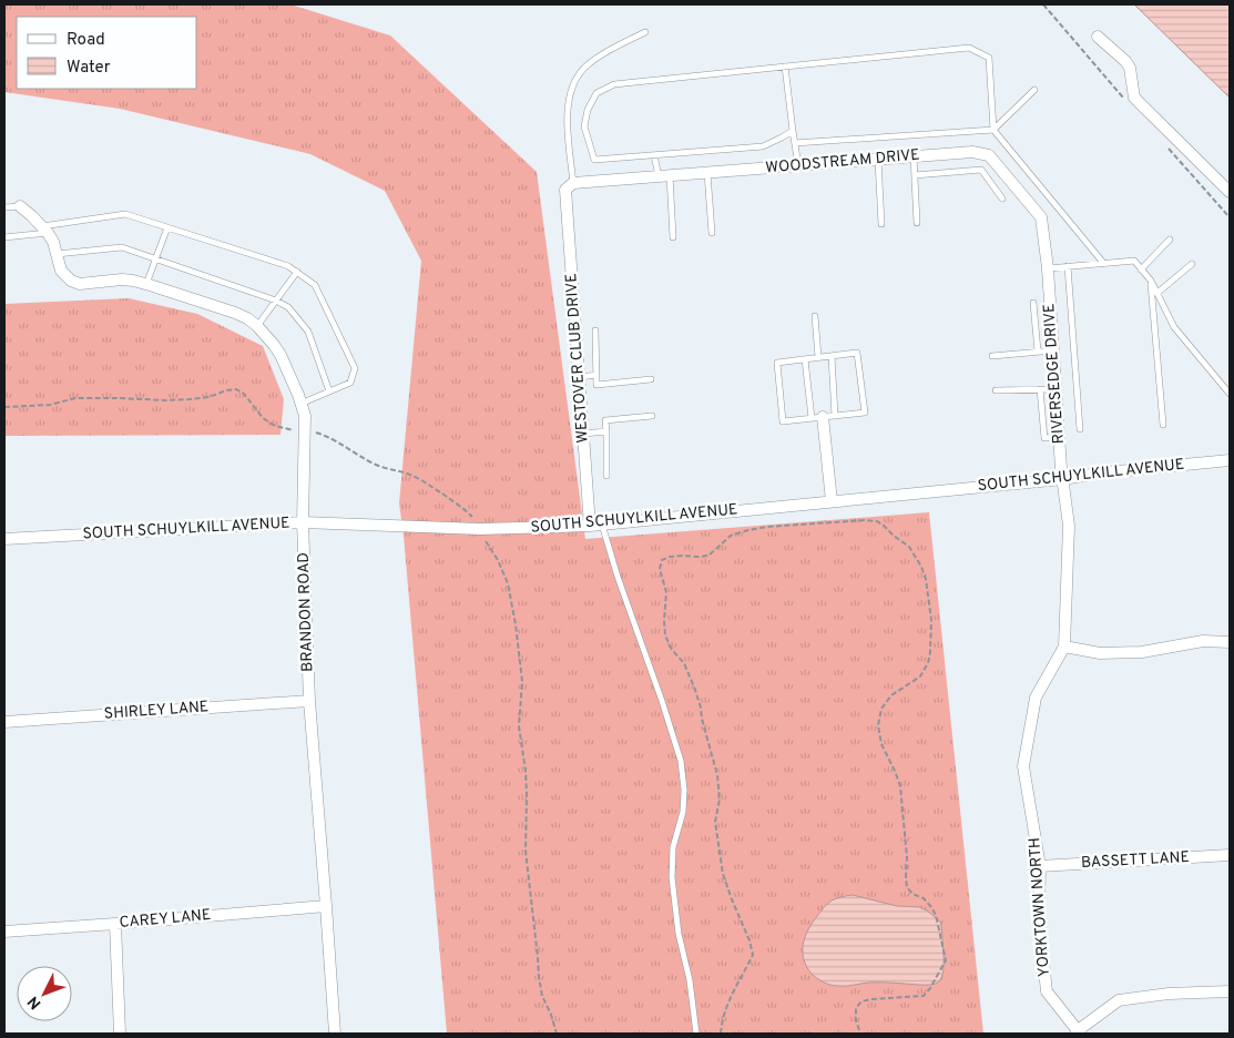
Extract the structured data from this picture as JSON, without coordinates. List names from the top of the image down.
{
  "streets": {
    "street": [
      "WOODSTREAM DRIVE",
      "WESTOVER CLUB DRIVE",
      "RIVERSEDGE DRIVE",
      "SOUTH SCHUYLKILL AVENUE",
      "BRANDON ROAD",
      "SHIRLEY LANE",
      "BASSETT LANE",
      "YORKTOWN NORTH",
      "CAREY LANE"
    ]
  },
  "crossings": [
    ["WOODSTREAM DRIVE", "WESTOVER CLUB DRIVE"],
    ["WOODSTREAM DRIVE", "RIVERSEDGE DRIVE"],
    ["WESTOVER CLUB DRIVE", "SOUTH SCHUYLKILL AVENUE"],
    ["RIVERSEDGE DRIVE", "SOUTH SCHUYLKILL AVENUE"],
    ["RIVERSEDGE DRIVE", "YORKTOWN NORTH"],
    ["SOUTH SCHUYLKILL AVENUE", "BRANDON ROAD"],
    ["SOUTH SCHUYLKILL AVENUE", "YORKTOWN NORTH"],
    ["BRANDON ROAD", "SHIRLEY LANE"],
    ["BRANDON ROAD", "CAREY LANE"],
    ["BASSETT LANE", "YORKTOWN NORTH"]
  ],
  "legend": ["Road", "Water"],
  "north": "bottom left"
}
